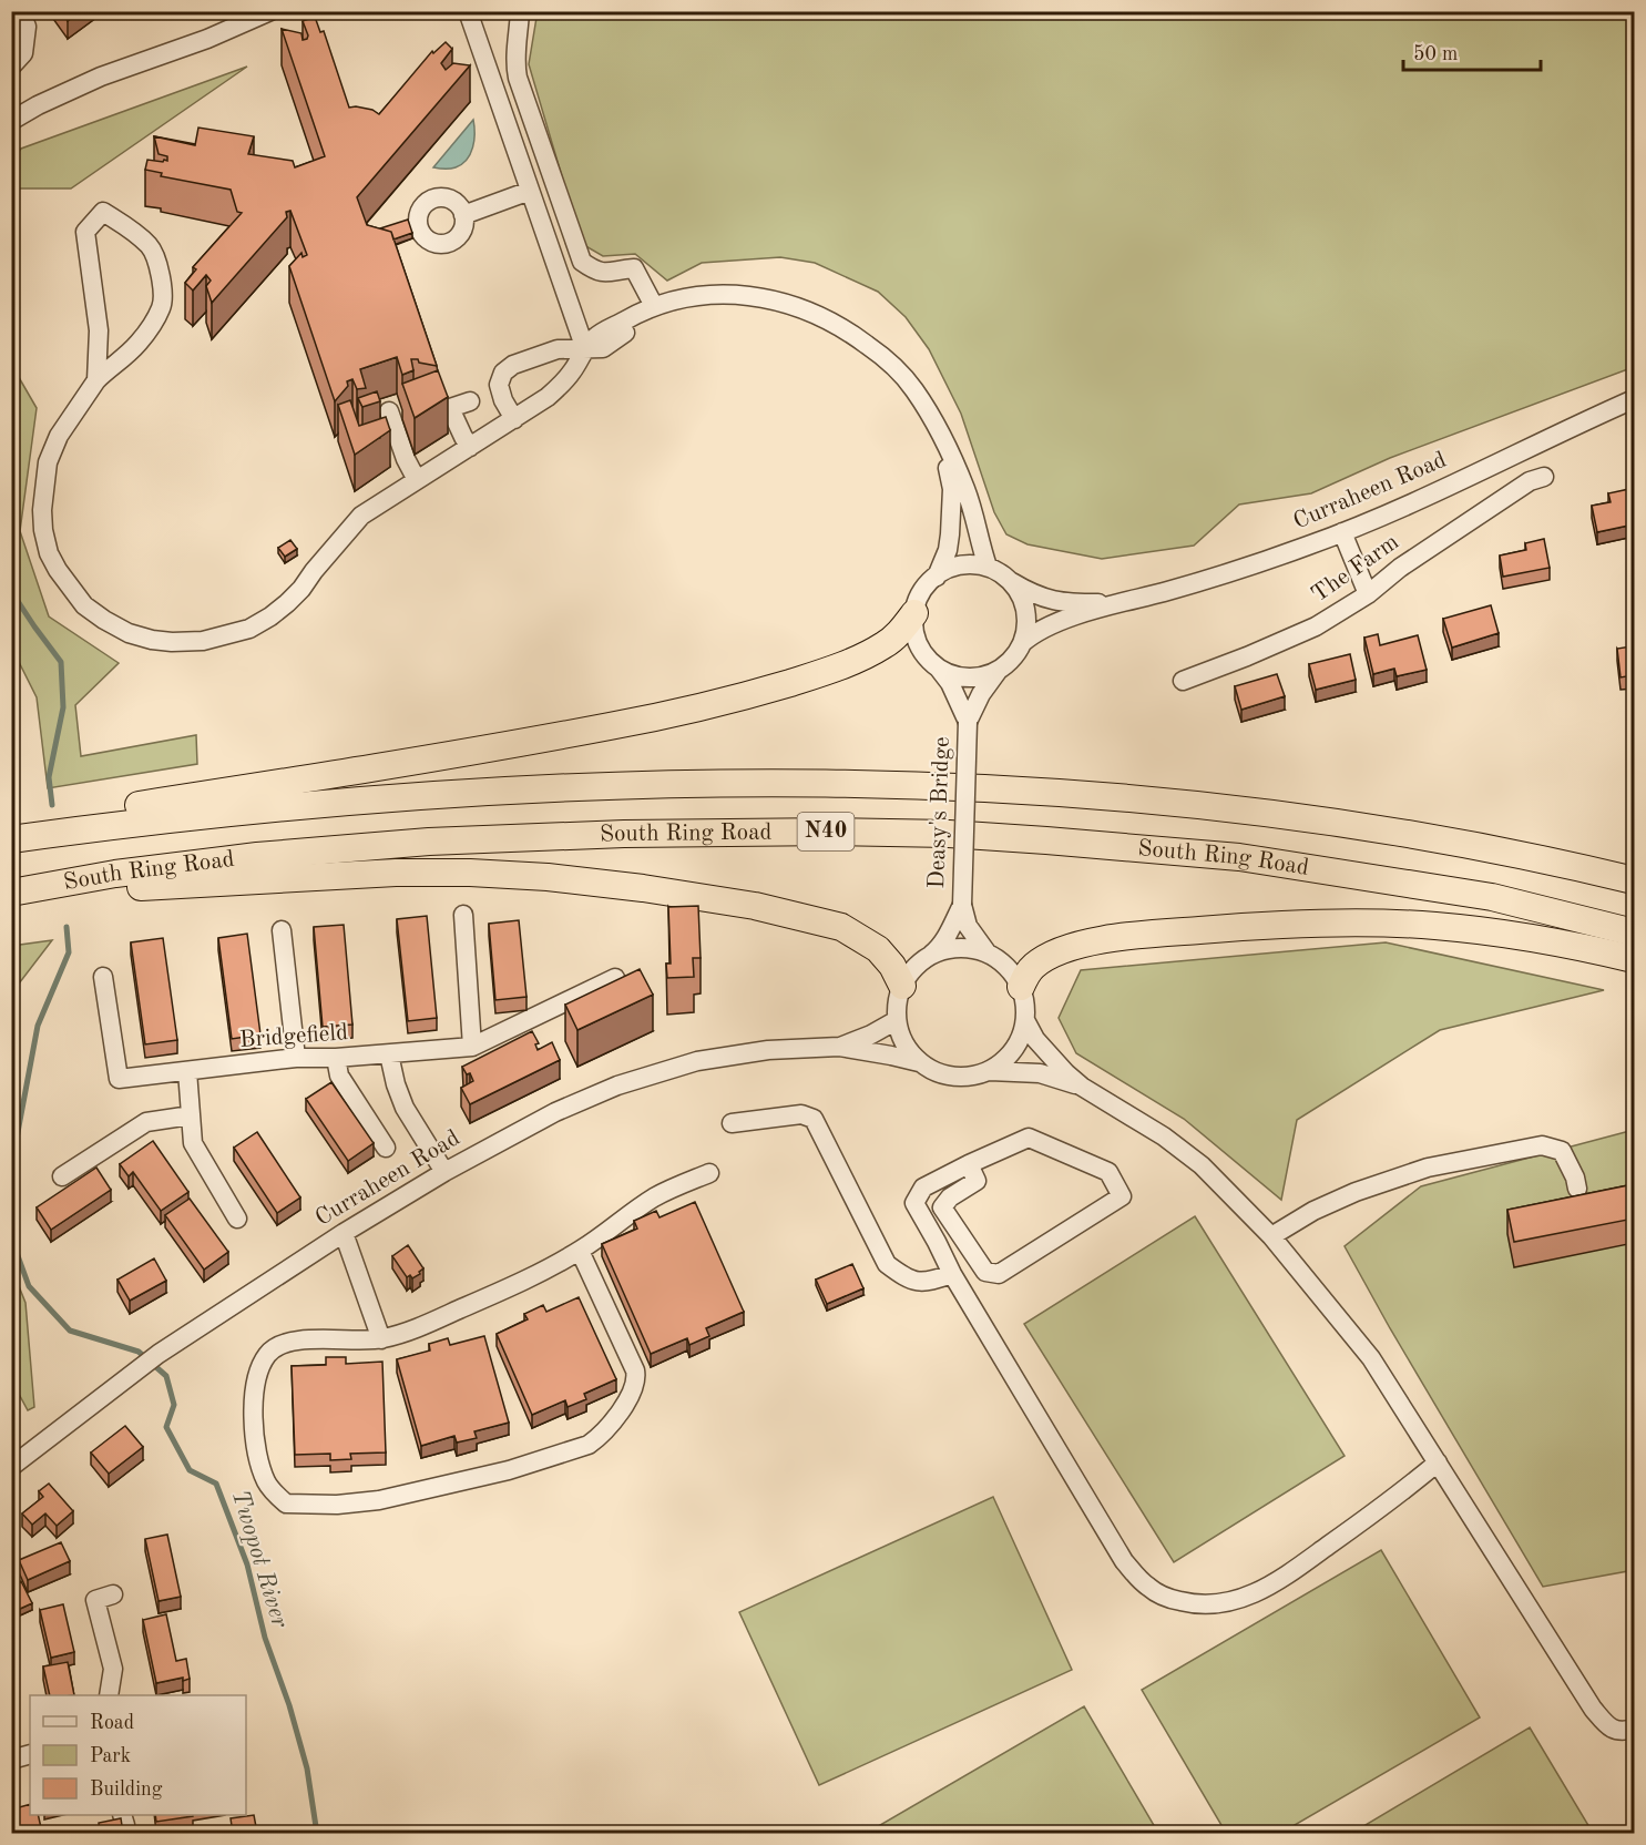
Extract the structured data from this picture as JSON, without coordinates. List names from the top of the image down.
{
  "streets": {
    "highway": ["N40", "South Ring Road"],
    "street": [
      "Curraheen Road",
      "The Farm",
      "Deasy's Bridge",
      "Bridgefield"
    ]
  },
  "crossings": [
    ["Curraheen Road", "Deasy's Bridge"]
  ],
  "water": ["Twopot River"],
  "legend": ["Road", "Park", "Building"],
  "scale_bar": "50 m"
}
